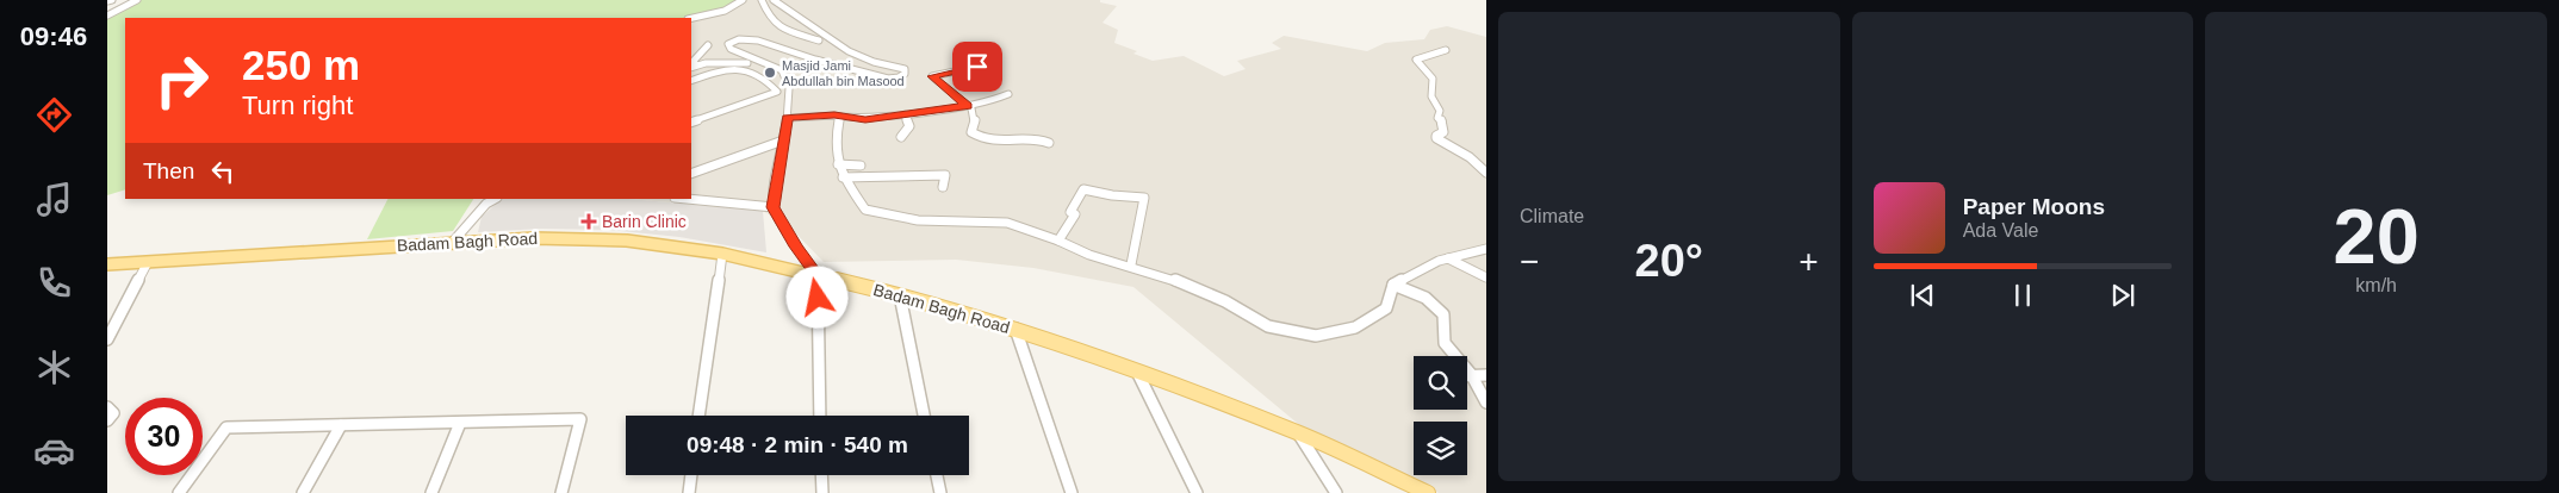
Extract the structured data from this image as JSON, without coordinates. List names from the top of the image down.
{
  "streets": {
    "main road": ["Badam Bagh Road"]
  },
  "places": {
    "other": ["Masjid Jami Abdullah bin Masood"],
    "health": ["Barin Clinic"]
  },
  "page": {
    "tabs": "09:46",
    "tile": [
      "Climate",
      ["20", "km/h"]
    ],
    "turn": ["250 m", "Turn right"],
    "then": "Then",
    "song": ["Paper Moons", "Ada Vale"],
    "heat": ["−", "20°", "+"],
    "limit": "30",
    "trip": "09:48 · 2 min · 540 m"
  }
}
